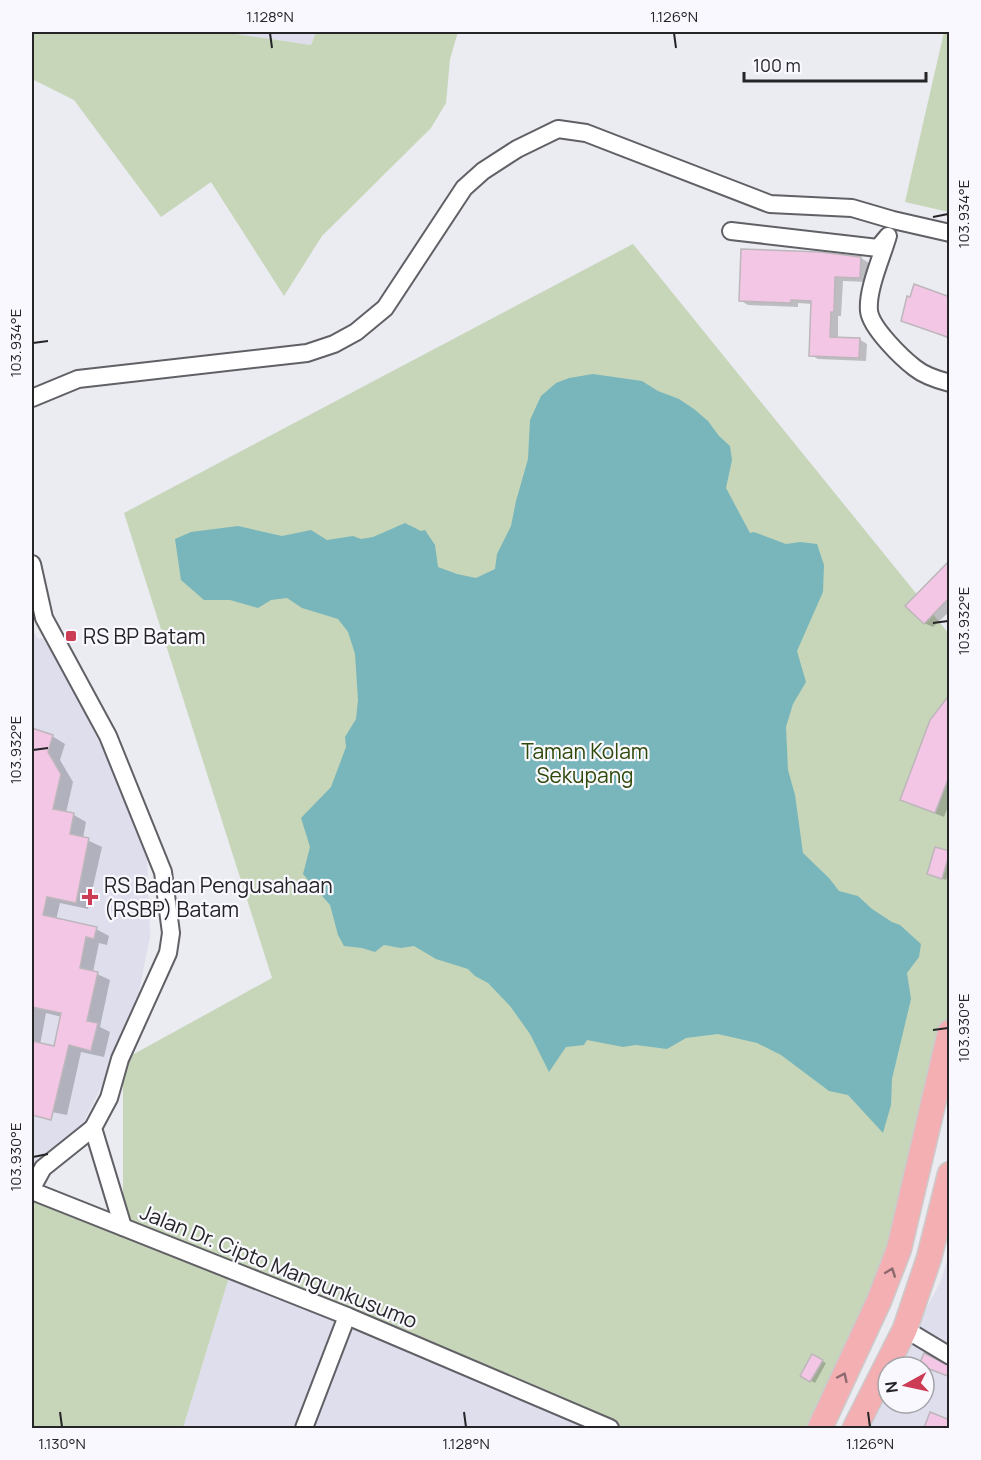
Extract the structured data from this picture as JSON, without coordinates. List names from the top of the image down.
{
  "streets": {
    "street": ["Jalan Dr. Cipto Mangunkusumo"]
  },
  "parks": ["Taman Kolam Sekupang"],
  "places": {
    "transit": ["RS BP Batam"],
    "health": ["RS Badan Pengusahaan (RSBP) Batam"]
  },
  "scale_bar": "100 m",
  "north": "left",
  "coordinates": [
    "1.128°N",
    "1.126°N",
    "103.934°E",
    "103.932°E",
    "103.930°E",
    "1.130°N"
  ]
}
